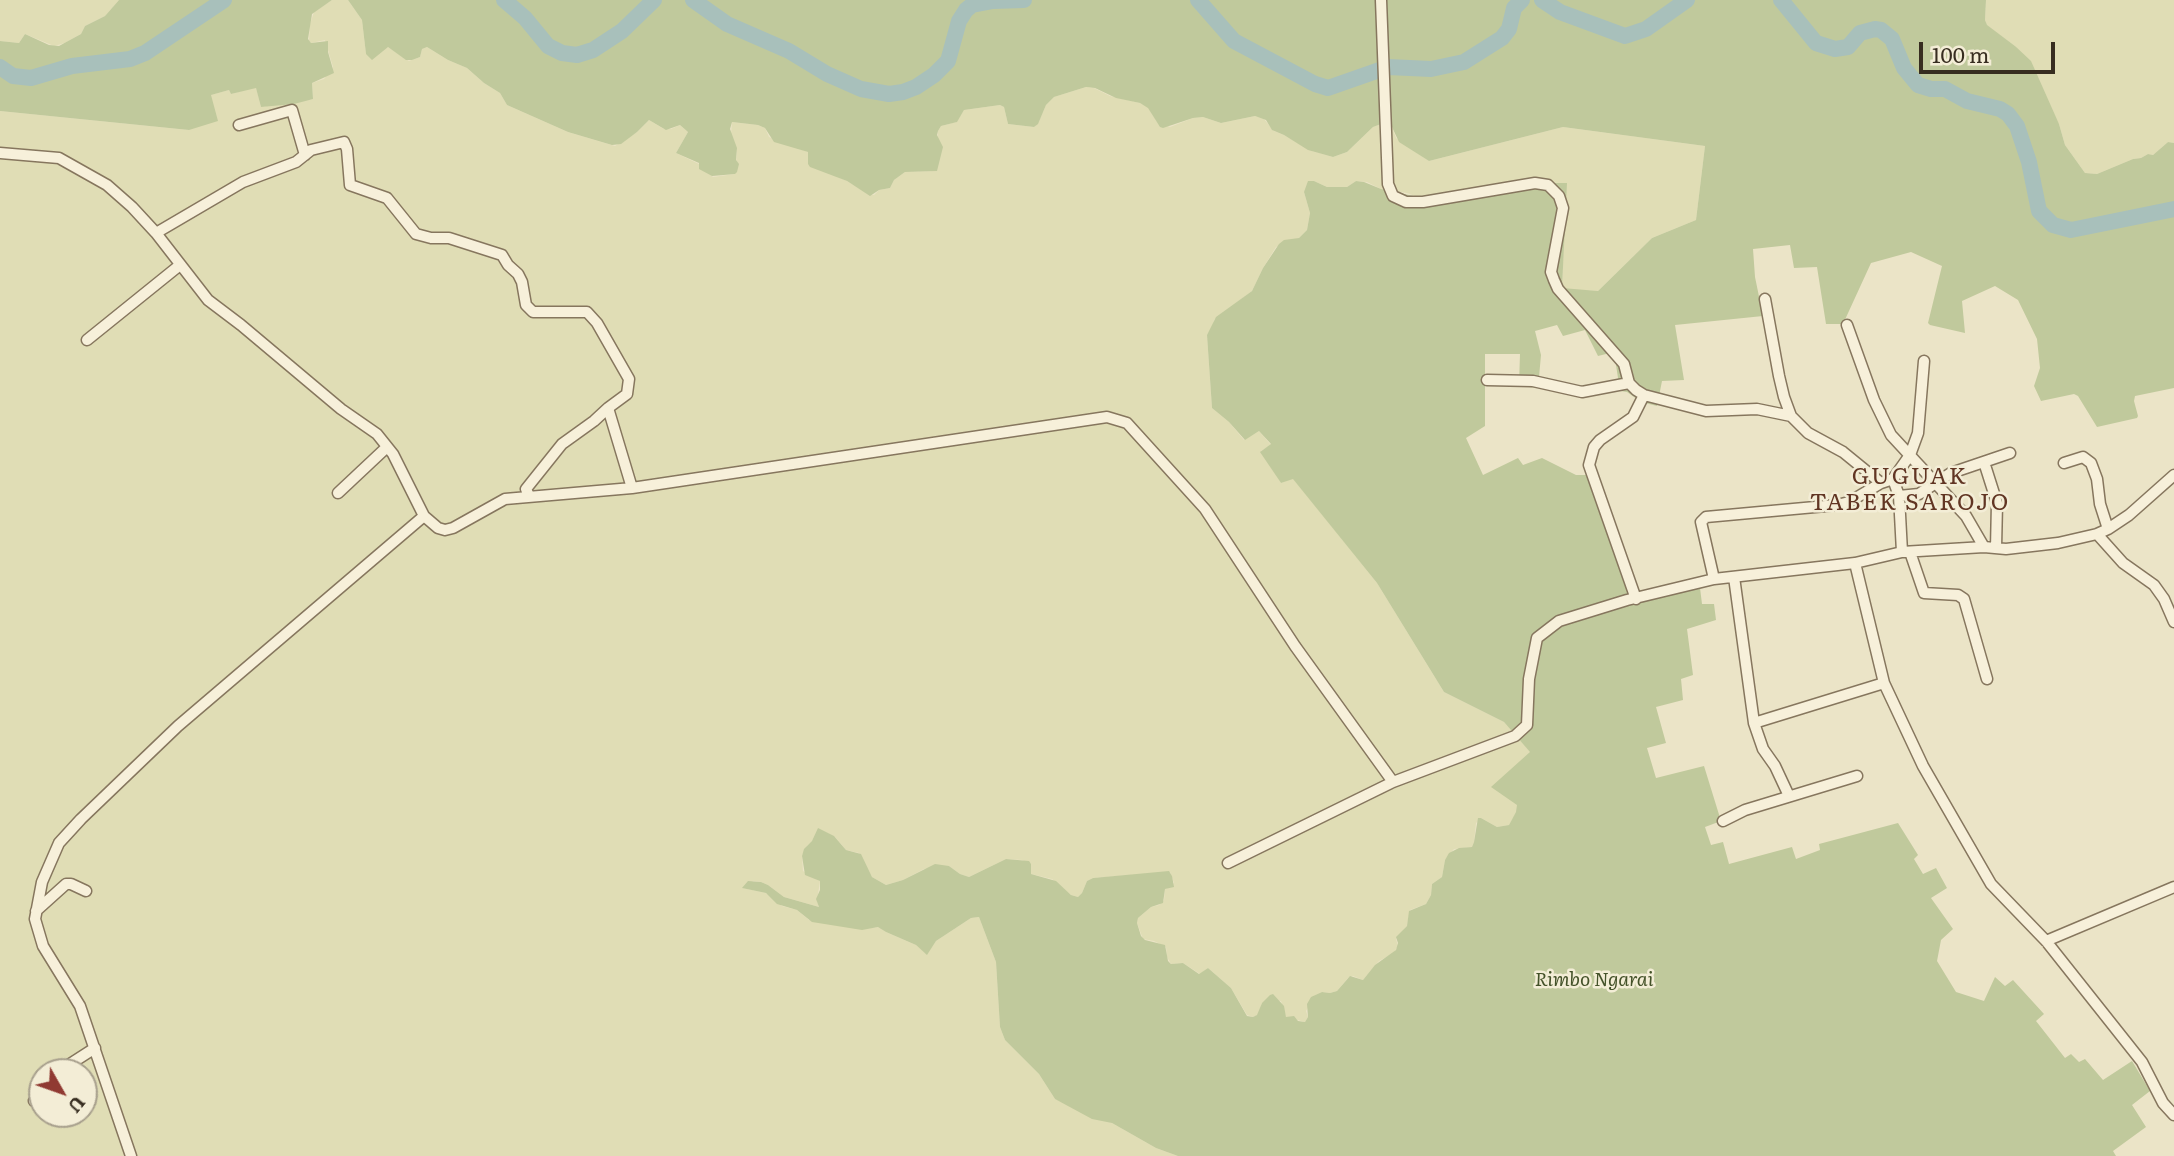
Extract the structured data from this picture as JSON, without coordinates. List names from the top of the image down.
{
  "districts": ["GUGUAK TABEK SAROJO"],
  "parks": ["Rimbo Ngarai"],
  "scale_bar": "100 m",
  "north": "bottom right"
}
